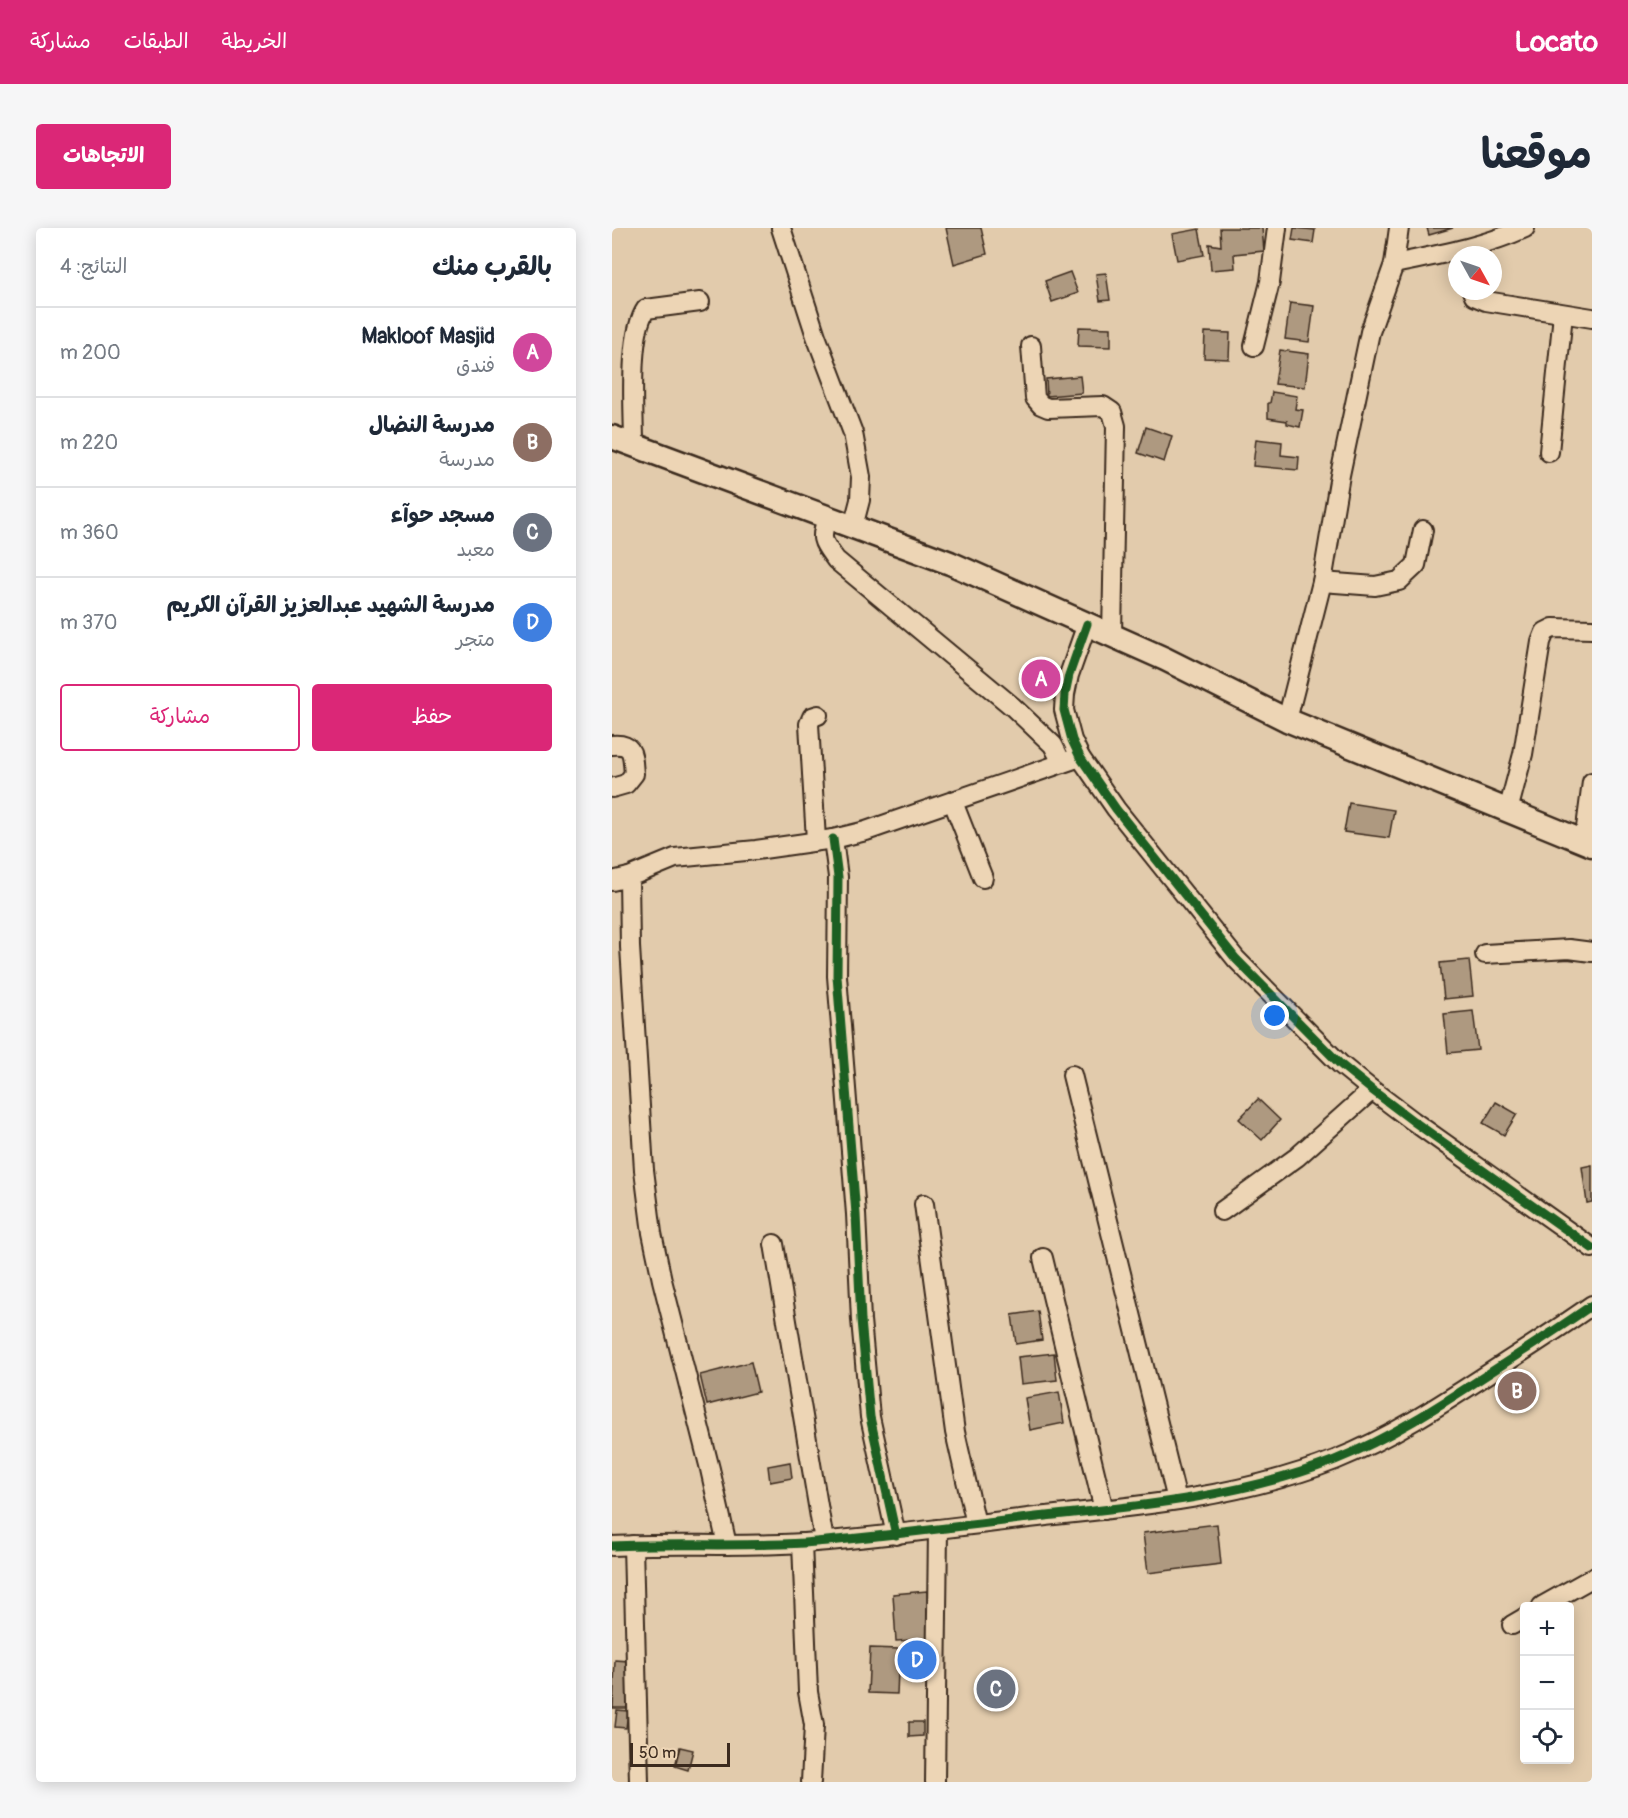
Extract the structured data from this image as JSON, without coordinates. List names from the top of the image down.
{
  "scale_bar": "50 m",
  "north": "bottom right",
  "page": {
    "header": "Locato",
    "nav": ["الخريطة", "الطبقات", "مشاركة"],
    "title": "موقعنا",
    "buttons": [
      "الاتجاهات",
      ["حفظ", "مشاركة"]
    ],
    "heading": ["بالقرب منك", "النتائج: 4"],
    "list": [
      {
        "mark": "A",
        "name": "Makloof Masjid",
        "note": "فندق",
        "value": "200 m"
      },
      {
        "mark": "B",
        "name": "مدرسة النضال",
        "note": "مدرسة",
        "value": "220 m"
      },
      {
        "mark": "C",
        "name": "مسجد حوآء",
        "note": "معبد",
        "value": "360 m"
      },
      {
        "mark": "D",
        "name": "مدرسة الشهيد عبدالعزيز القرآن الكريم",
        "note": "متجر",
        "value": "370 m"
      }
    ],
    "pins": [
      "A",
      "B",
      "D",
      "C"
    ],
    "map_buttons": ["+", "−"],
    "scale": "50 m"
  }
}
